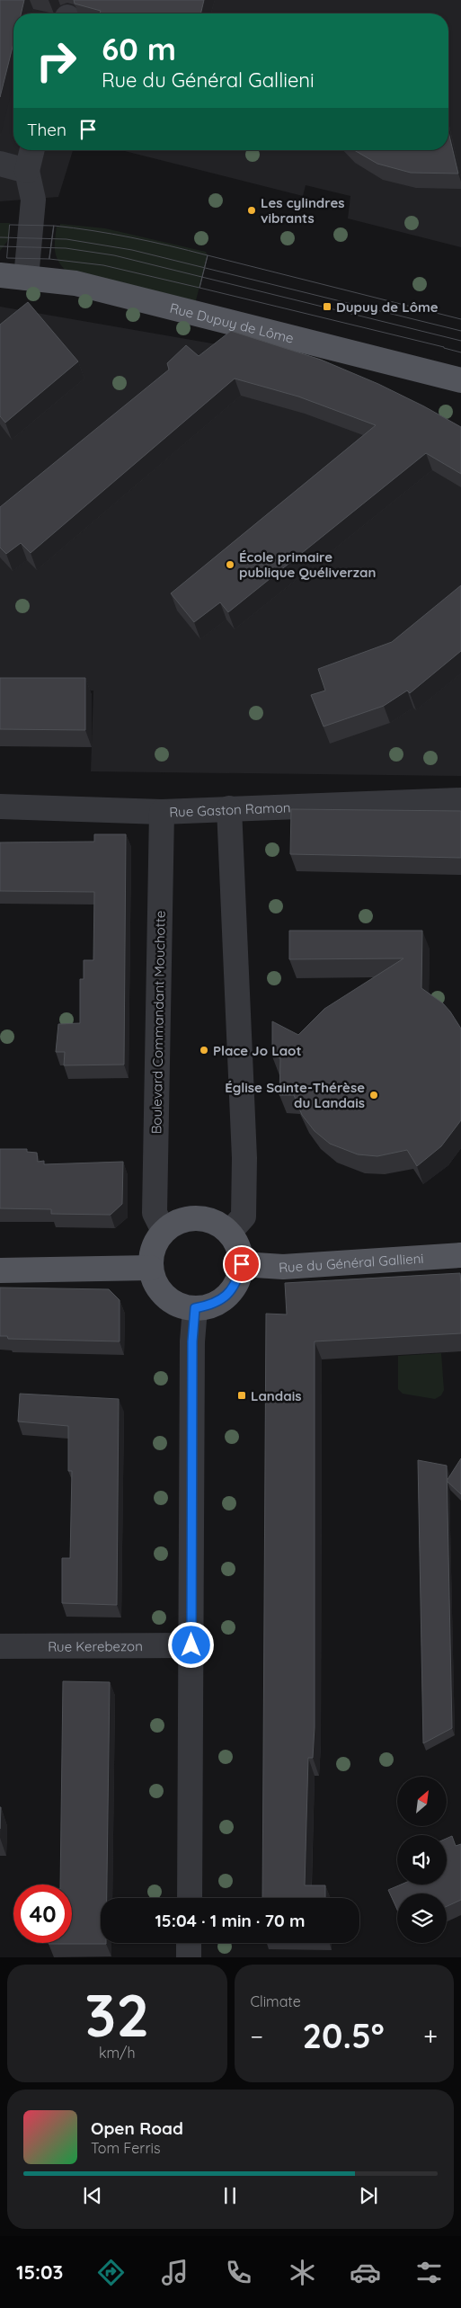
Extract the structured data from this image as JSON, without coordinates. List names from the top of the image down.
{
  "streets": {
    "main road": ["Rue Dupuy de Lôme", "Rue du Général Gallieni"],
    "street": ["Rue Gaston Ramon", "Boulevard Commandant Mouchotte", "Rue Kerebezon"]
  },
  "crossings": [
    ["Rue Gaston Ramon", "Boulevard Commandant Mouchotte"],
    ["Boulevard Commandant Mouchotte", "Rue du Général Gallieni"]
  ],
  "places": {
    "other": [
      "Les cylindres vibrants",
      "École primaire publique Quéliverzan",
      "Place Jo Laot",
      "Église Sainte-Thérèse du Landais"
    ],
    "transit": ["Dupuy de Lôme", "Landais"]
  },
  "north": "top right",
  "page": {
    "turn": ["60 m", "Rue du Général Gallieni"],
    "then": "Then",
    "limit": "40",
    "trip": "15:04 · 1 min · 70 m",
    "tile": [
      ["32", "km/h"],
      "Climate"
    ],
    "heat": ["−", "20.5°", "+"],
    "song": ["Open Road", "Tom Ferris"],
    "tabs": "15:03"
  }
}
